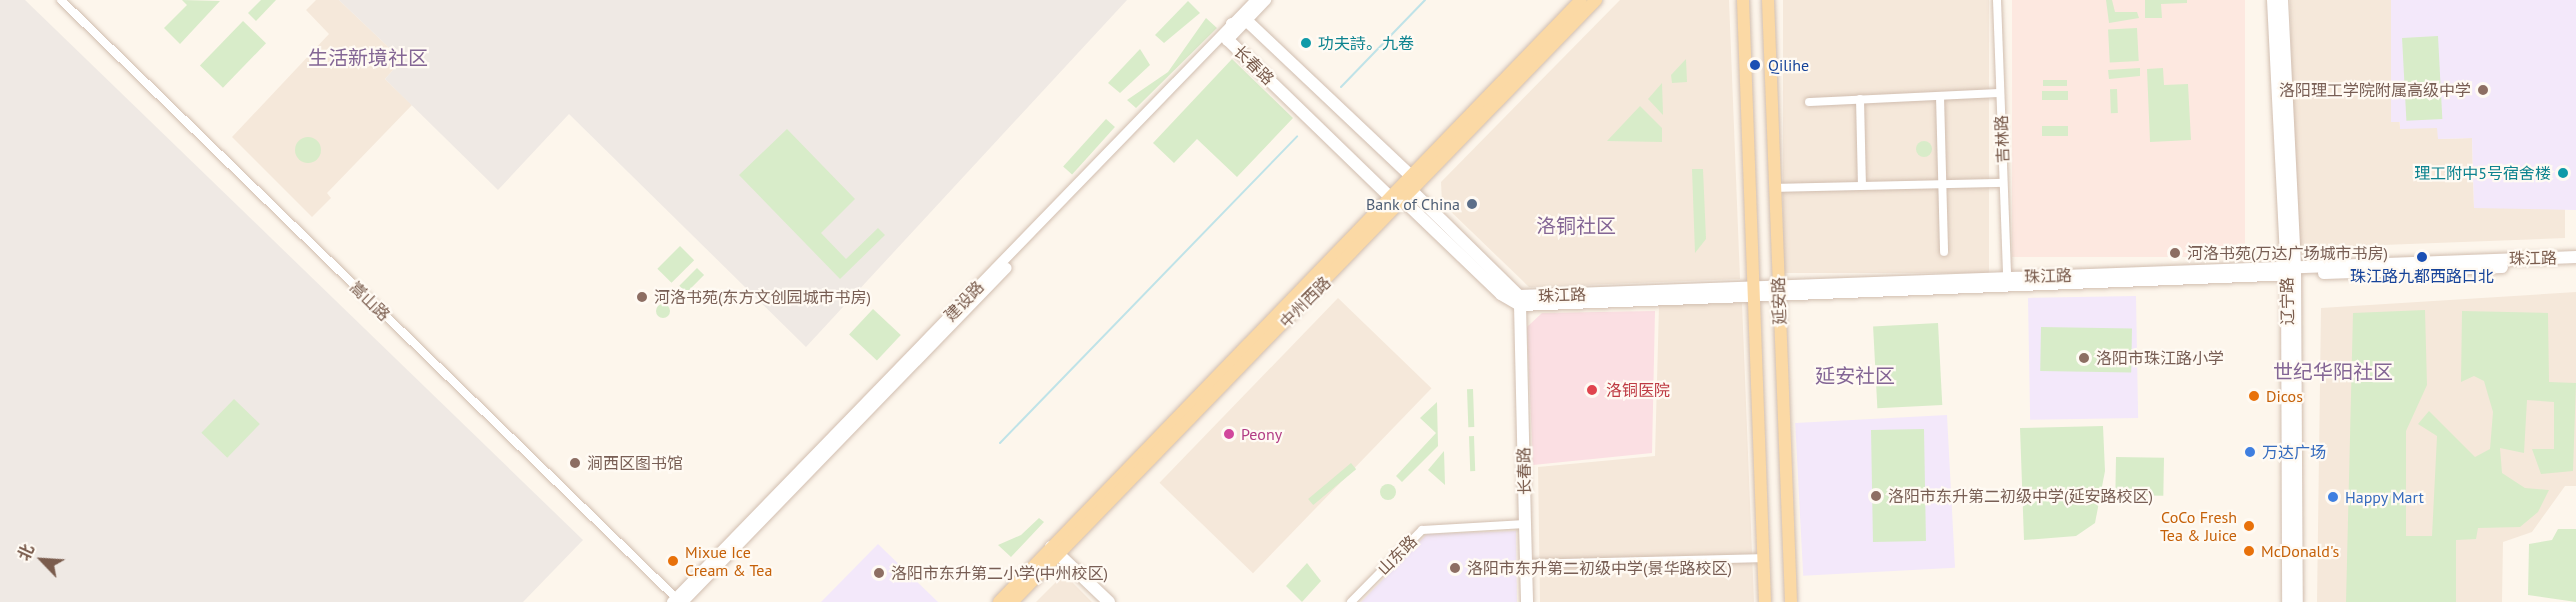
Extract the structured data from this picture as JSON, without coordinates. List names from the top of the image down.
{
  "streets": {
    "main road": [
      "长春路",
      "珠江路",
      "延安路",
      "辽宁路",
      "中州西路"
    ],
    "street": [
      "吉林路",
      "嵩山路",
      "建设路",
      "山东路"
    ]
  },
  "crossings": [
    ["长春路", "珠江路"],
    ["长春路", "建设路"],
    ["长春路", "中州西路"],
    ["长春路", "山东路"],
    ["吉林路", "珠江路"],
    ["珠江路", "延安路"],
    ["珠江路", "辽宁路"],
    ["嵩山路", "建设路"]
  ],
  "districts": [
    "生活新境社区",
    "洛铜社区",
    "世纪华阳社区",
    "延安社区"
  ],
  "places": [
    "功夫詩。九卷",
    "Qilihe",
    "洛阳理工学院附属高级中学",
    "理工附中5号宿舍楼",
    "Bank of China",
    "河洛书苑(万达广场城市书房)",
    "珠江路九都西路口北",
    "河洛书苑(东方文创园城市书房)",
    "洛阳市珠江路小学",
    "洛铜医院",
    "Dicos",
    "Peony",
    "万达广场",
    "涧西区图书馆",
    "洛阳市东升第二初级中学(延安路校区)",
    "Happy Mart",
    "CoCo Fresh Tea & Juice",
    "McDonald's",
    "Mixue Ice Cream & Tea",
    "洛阳市东升第二初级中学(景华路校区)",
    "洛阳市东升第二小学(中州校区)"
  ],
  "north": "top left"
}
